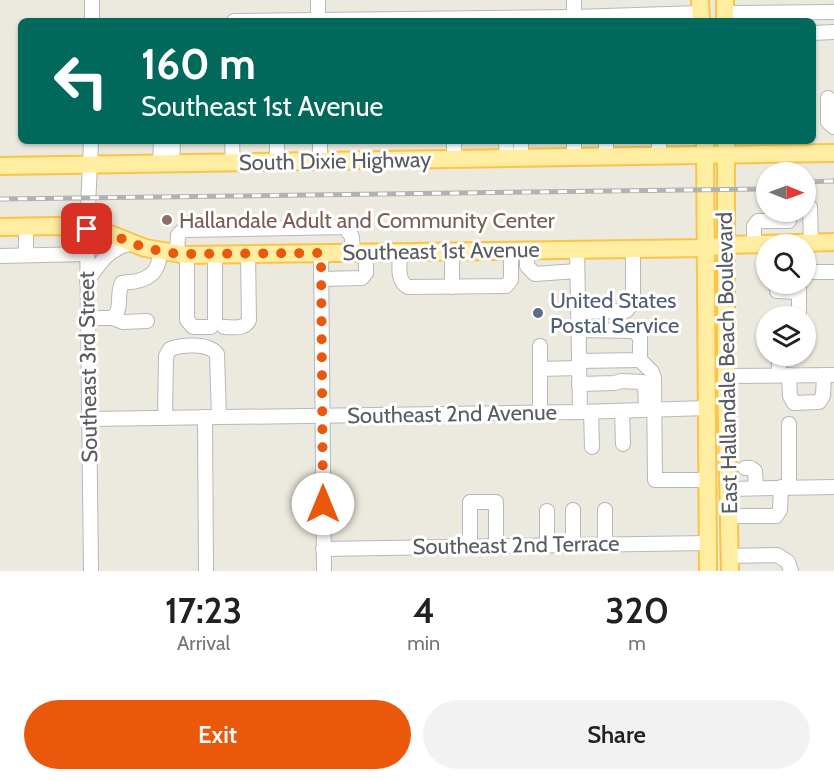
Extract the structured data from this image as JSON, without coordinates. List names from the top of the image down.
{
  "streets": {
    "main road": ["South Dixie Highway", "Southeast 1st Avenue", "East Hallandale Beach Boulevard"],
    "street": ["Southeast 3rd Street", "Southeast 2nd Avenue", "Southeast 2nd Terrace"]
  },
  "crossings": [
    ["South Dixie Highway", "East Hallandale Beach Boulevard"],
    ["South Dixie Highway", "Southeast 3rd Street"],
    ["Southeast 1st Avenue", "East Hallandale Beach Boulevard"],
    ["Southeast 1st Avenue", "Southeast 3rd Street"],
    ["East Hallandale Beach Boulevard", "Southeast 2nd Avenue"],
    ["East Hallandale Beach Boulevard", "Southeast 2nd Terrace"],
    ["Southeast 3rd Street", "Southeast 2nd Avenue"]
  ],
  "places": ["Hallandale Adult and Community Center", "United States Postal Service"],
  "north": "right",
  "page": {
    "turn": ["160 m", "Southeast 1st Avenue"],
    "eta": [
      "17:23",
      "Arrival",
      "4",
      "min",
      "320",
      "m"
    ],
    "buttons": ["Exit", "Share"]
  }
}
